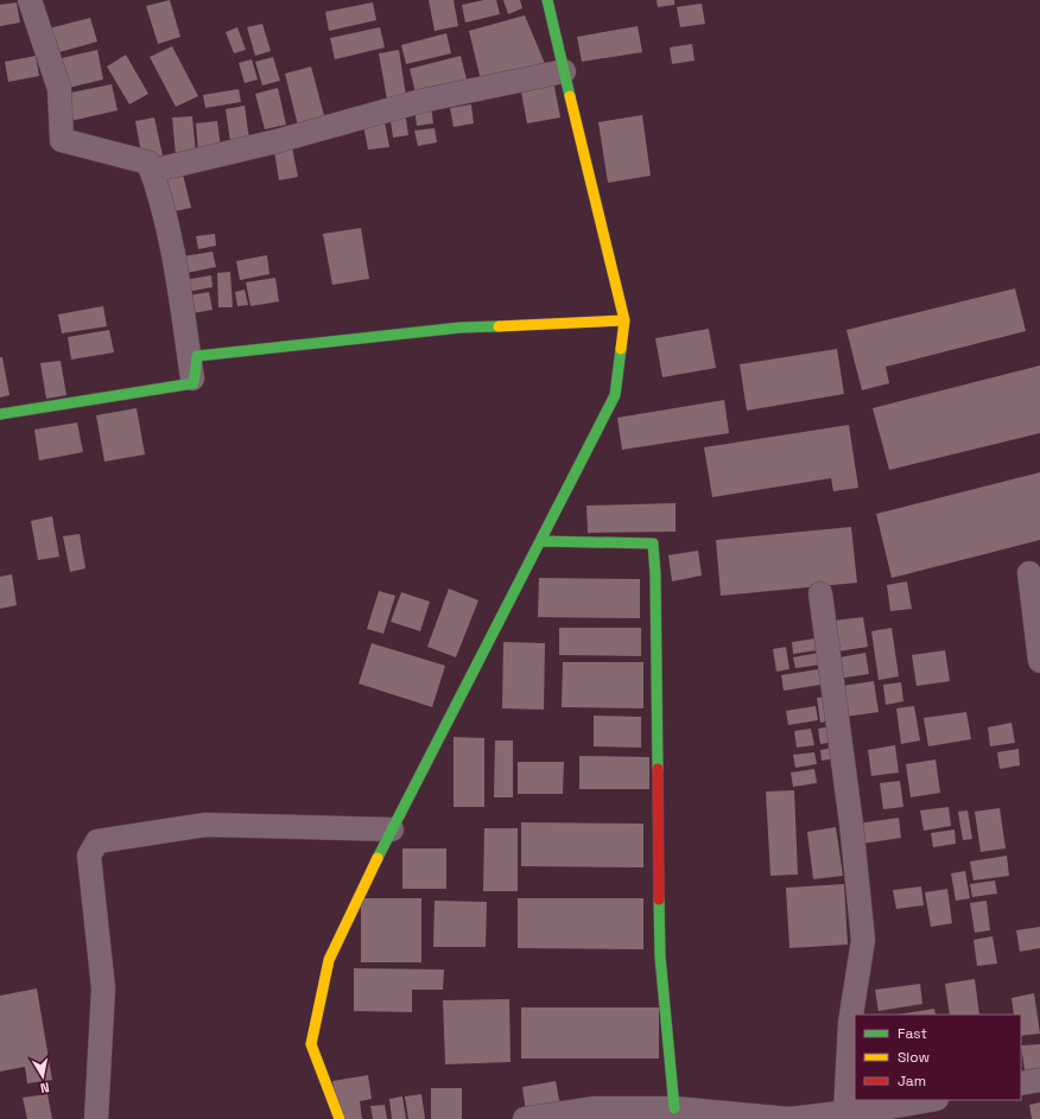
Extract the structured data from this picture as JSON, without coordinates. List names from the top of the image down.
{
  "legend": ["Fast", "Slow", "Jam"],
  "north": "bottom"
}
